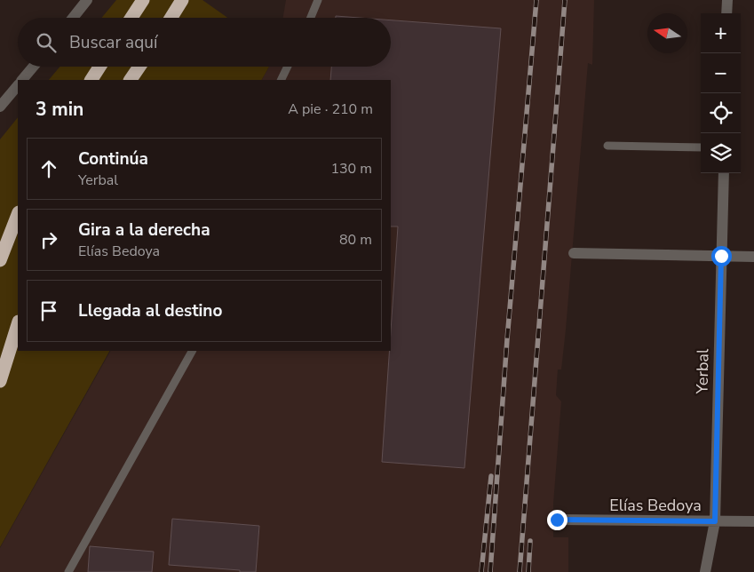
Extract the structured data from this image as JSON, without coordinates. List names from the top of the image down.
{
  "streets": {
    "street": ["Yerbal", "Elías Bedoya"]
  },
  "crossings": [
    ["Yerbal", "Elías Bedoya"]
  ],
  "north": "left",
  "page": {
    "map_buttons": ["+", "−"],
    "search": "Buscar aquí",
    "heading": ["3 min", "A pie · 210 m"],
    "list": [
      ["Continúa", "Yerbal", "130 m"],
      ["Gira a la derecha", "Elías Bedoya", "80 m"],
      "Llegada al destino"
    ]
  }
}
